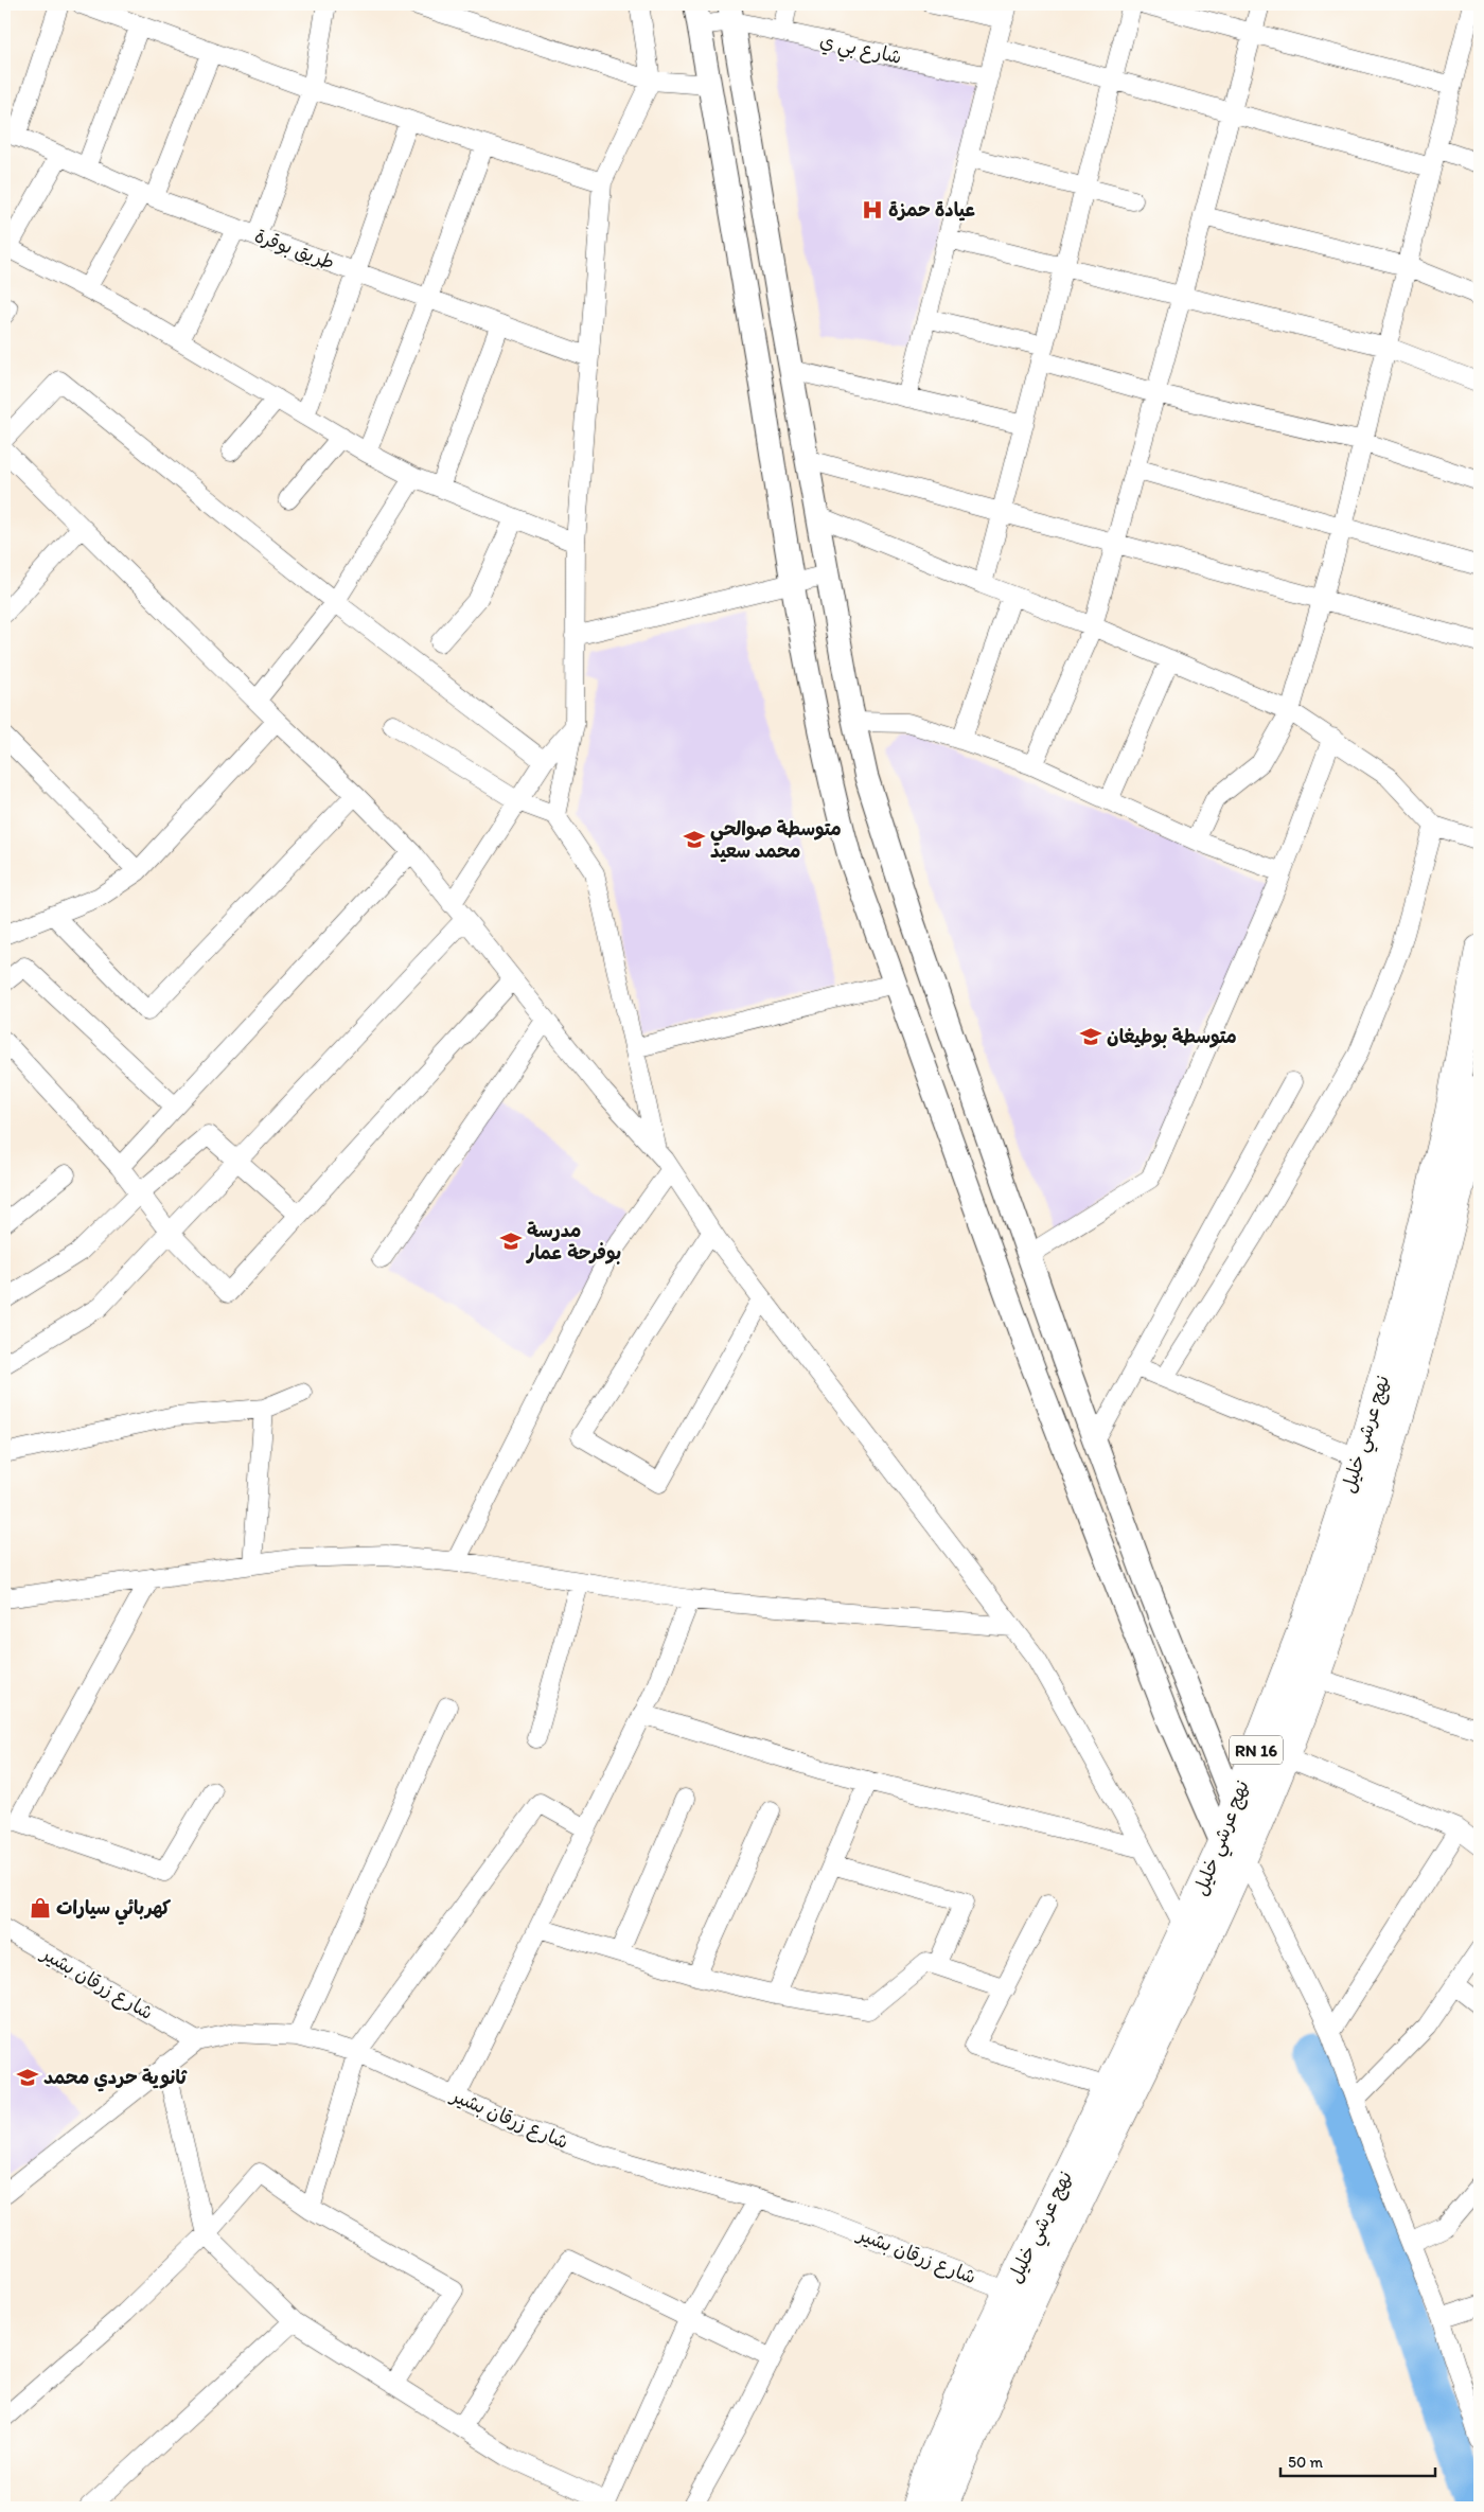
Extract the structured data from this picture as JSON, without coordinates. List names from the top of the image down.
{
  "streets": {
    "highway": ["نهج عرشي خليل", "RN 16"],
    "street": ["شارع بي ي", "طريق بوقرة", "شارع زرقان بشير"]
  },
  "crossings": [
    ["نهج عرشي خليل", "شارع زرقان بشير"]
  ],
  "places": {
    "hospital": ["عيادة حمزة"],
    "school or university": [
      "متوسطة صوالحي محمد سعيد",
      "متوسطة بوطيغان",
      "مدرسة بوفرحة عمار",
      "ثانوية حردي محمد"
    ],
    "shop": ["كهربائي سيارات"]
  },
  "scale_bar": "50 m"
}
